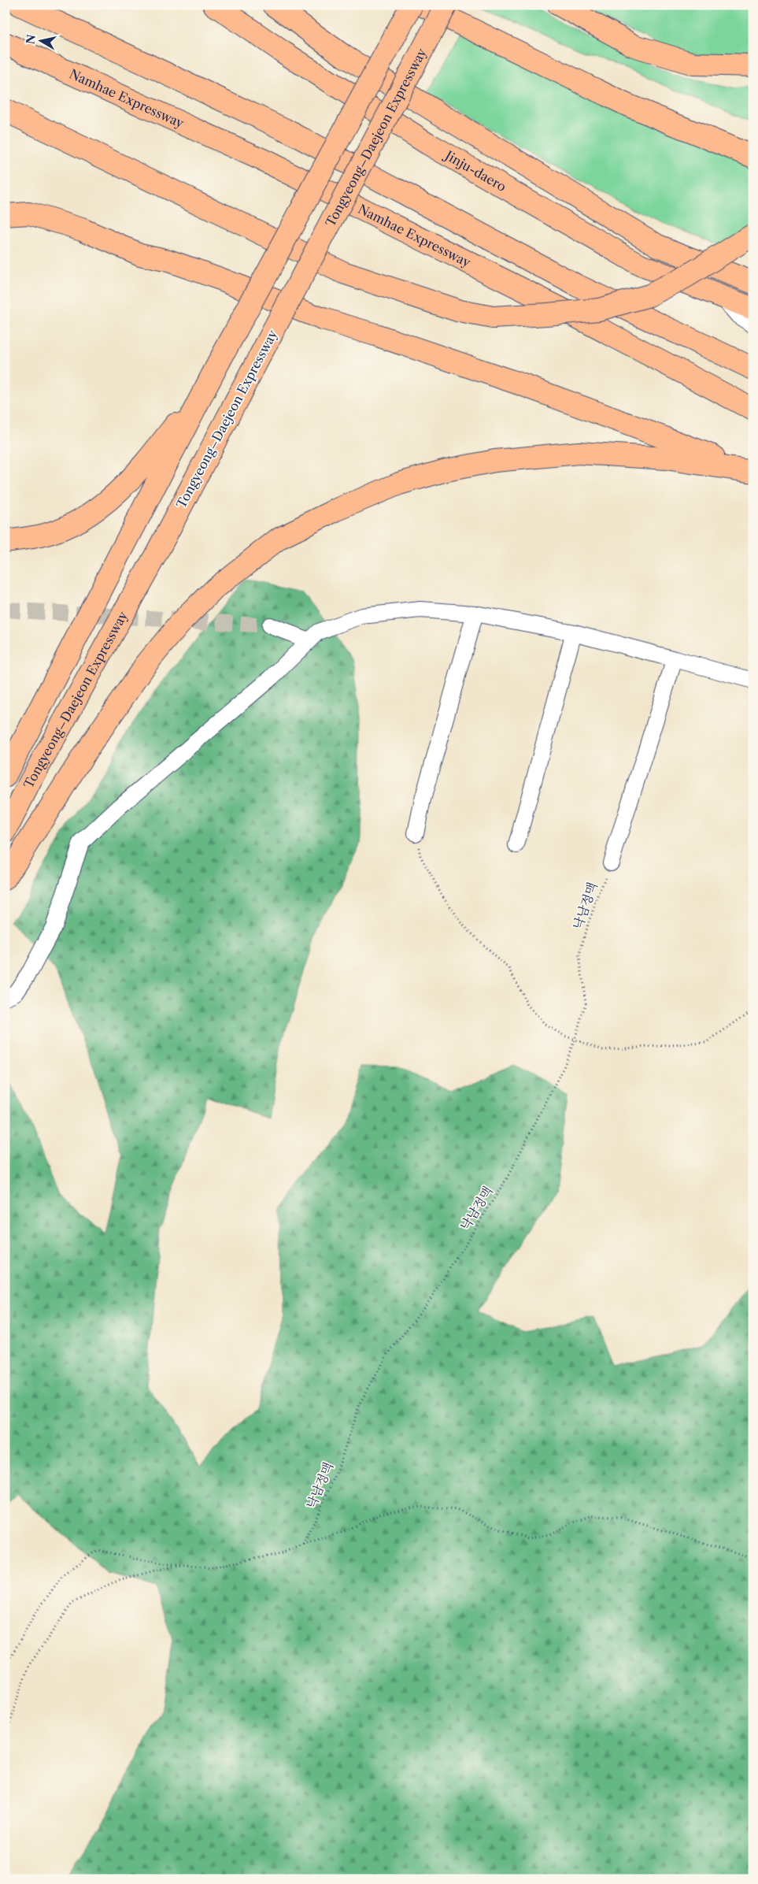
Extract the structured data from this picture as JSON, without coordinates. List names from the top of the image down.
{
  "streets": {
    "main road": ["Namhae Expressway", "Tongyeong–Daejeon Expressway", "Jinju-daero"],
    "path": ["낙남정맥"]
  },
  "north": "left"
}
